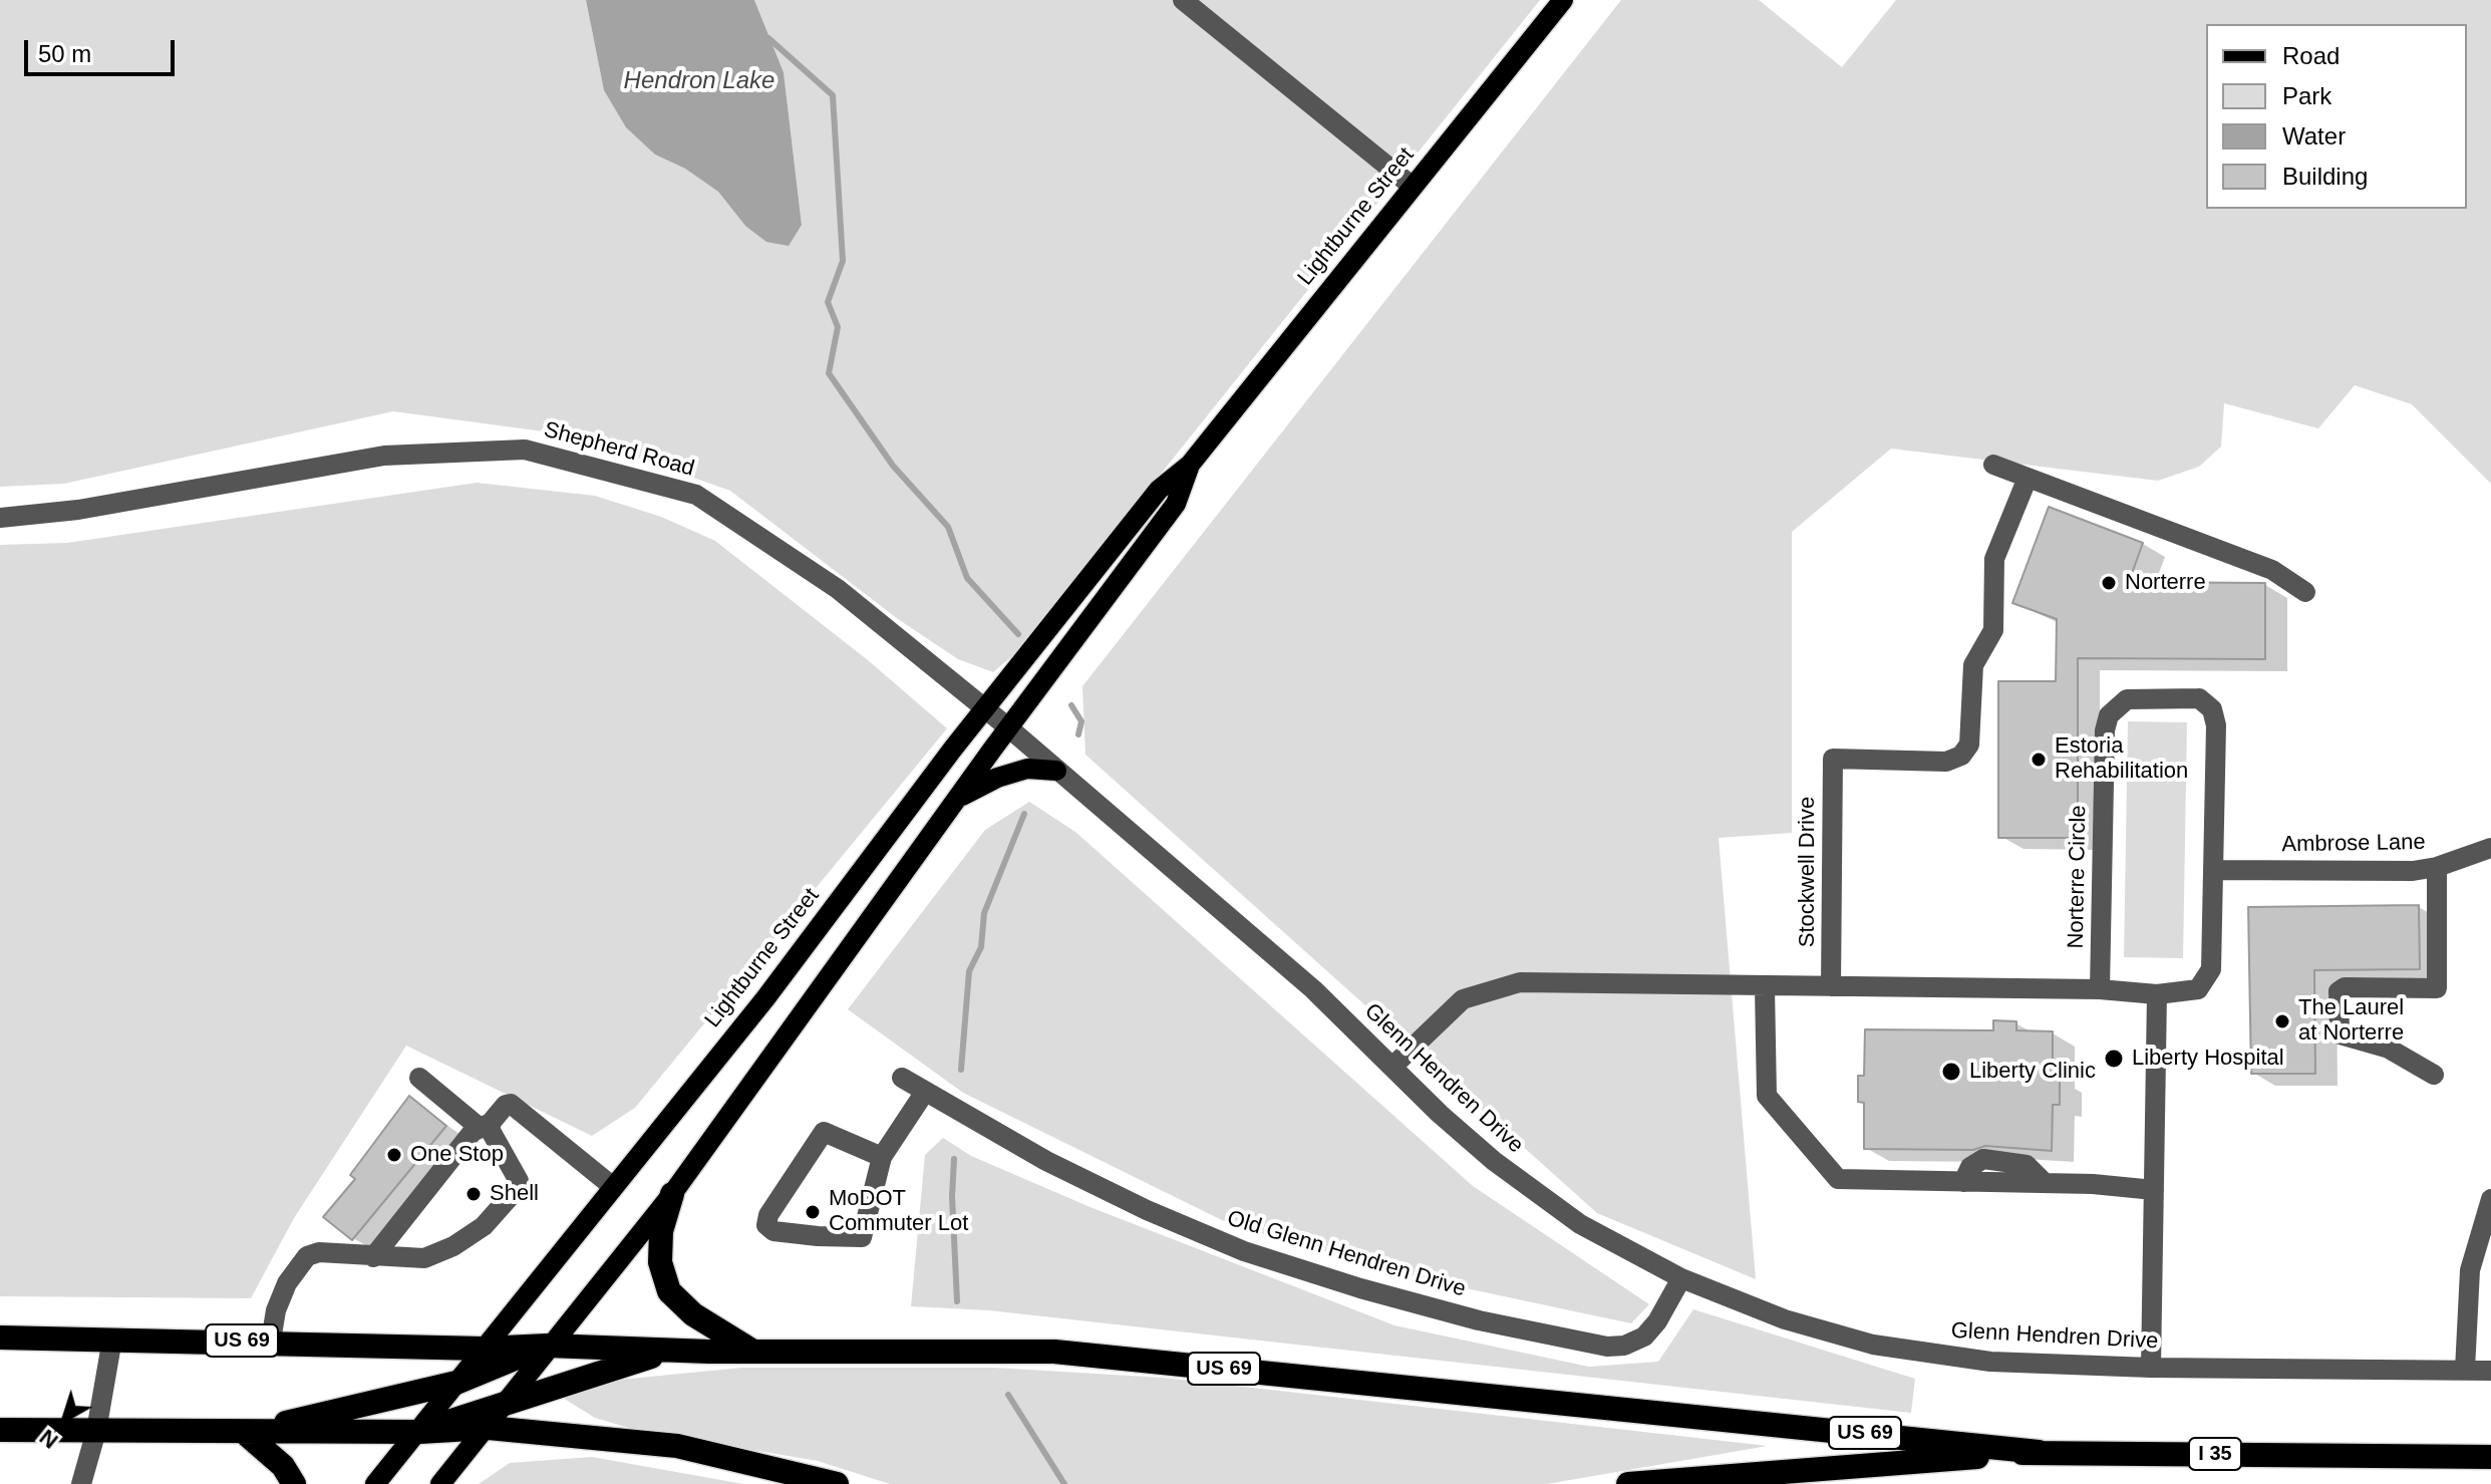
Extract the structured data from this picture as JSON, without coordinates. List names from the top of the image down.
{
  "streets": {
    "highway": ["US 69", "I 35"],
    "main road": ["Lightburne Street"],
    "street": [
      "Shepherd Road",
      "Ambrose Lane",
      "Stockwell Drive",
      "Norterre Circle",
      "Glenn Hendren Drive",
      "Old Glenn Hendren Drive"
    ]
  },
  "crossings": [
    ["Lightburne Street", "Shepherd Road"],
    ["Lightburne Street", "Glenn Hendren Drive"],
    ["Lightburne Street", "US 69"],
    ["Shepherd Road", "Glenn Hendren Drive"],
    ["Ambrose Lane", "Norterre Circle"],
    ["Glenn Hendren Drive", "Old Glenn Hendren Drive"],
    ["US 69", "I 35"]
  ],
  "water": ["Hendron Lake"],
  "places": [
    "Norterre",
    "Estoria Rehabilitation",
    "The Laurel at Norterre",
    "Liberty Hospital",
    "Liberty Clinic",
    "One Stop",
    "Shell",
    "MoDOT Commuter Lot"
  ],
  "legend": [
    "Road",
    "Park",
    "Water",
    "Building"
  ],
  "scale_bar": "50 m",
  "north": "bottom left"
}
